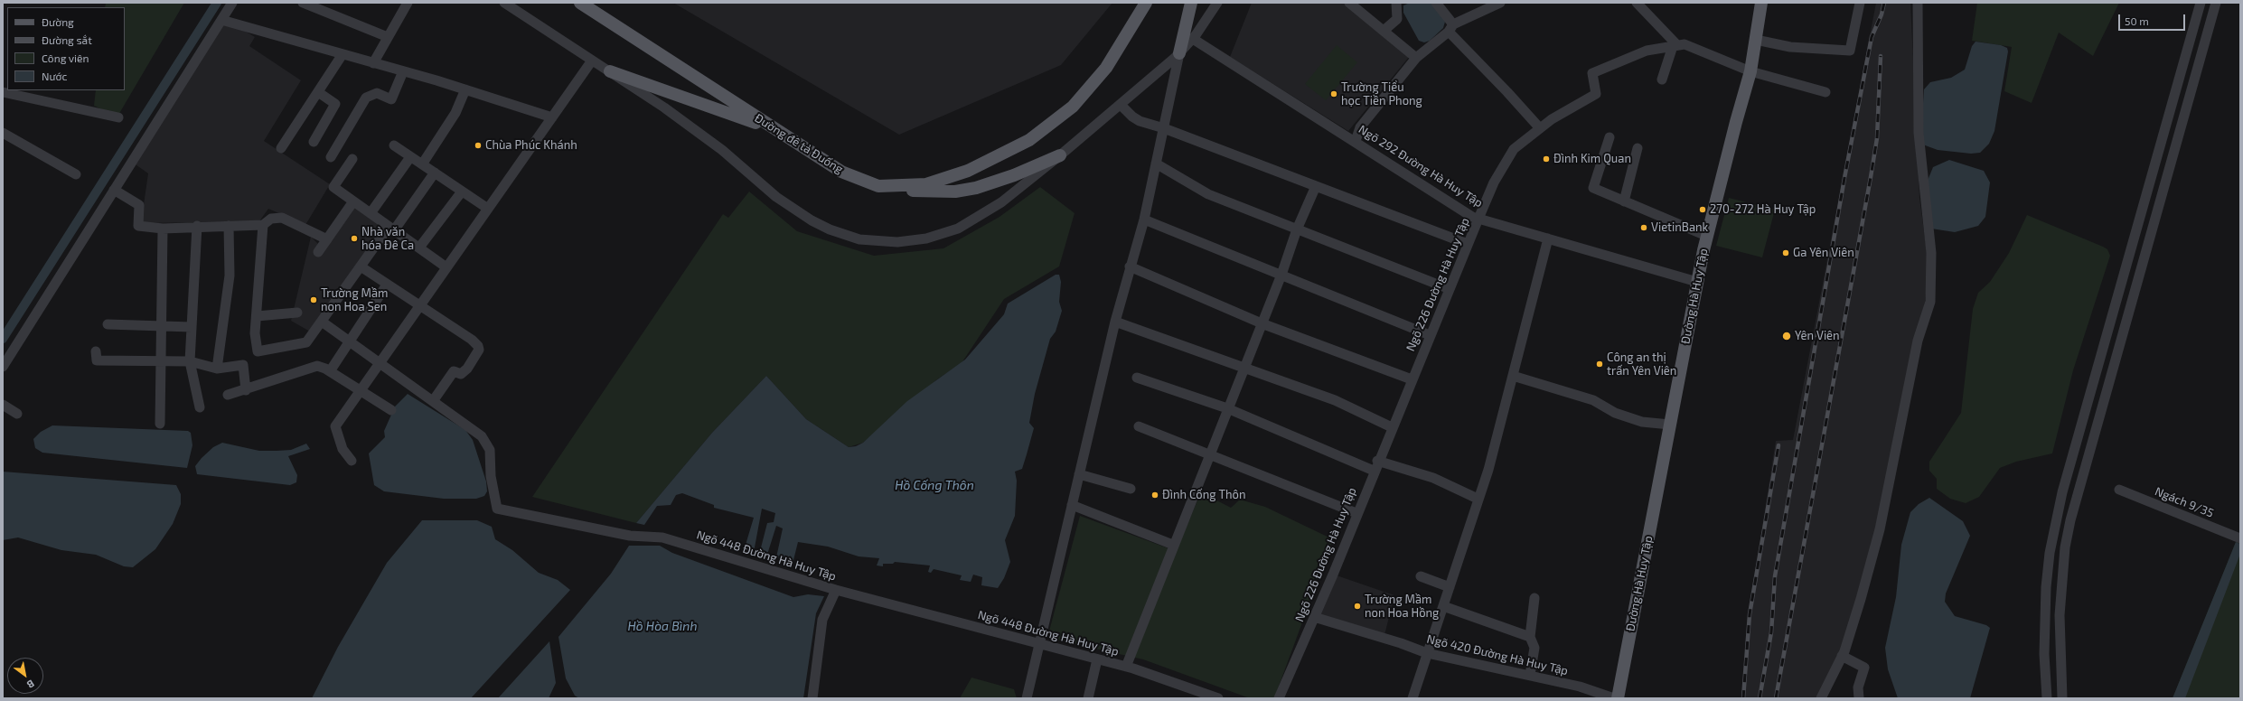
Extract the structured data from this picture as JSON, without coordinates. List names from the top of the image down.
{
  "streets": {
    "main road": ["Đường đê tả Đuống", "Đường Hà Huy Tập"],
    "street": [
      "Ngõ 292 Đường Hà Huy Tập",
      "Ngõ 226 Đường Hà Huy Tập",
      "Ngách 9/35",
      "Ngõ 448 Đường Hà Huy Tập",
      "Ngõ 420 Đường Hà Huy Tập"
    ]
  },
  "crossings": [
    ["Ngõ 292 Đường Hà Huy Tập", "Ngõ 226 Đường Hà Huy Tập"],
    ["Ngõ 292 Đường Hà Huy Tập", "Đường Hà Huy Tập"],
    ["Ngõ 226 Đường Hà Huy Tập", "Đường Hà Huy Tập"],
    ["Ngõ 226 Đường Hà Huy Tập", "Ngõ 420 Đường Hà Huy Tập"]
  ],
  "water": ["Hồ Cống Thôn", "Hồ Hòa Bình"],
  "places": [
    "Trường Tiểu học Tiền Phong",
    "Chùa Phúc Khánh",
    "Đình Kim Quan",
    "270-272 Hà Huy Tập",
    "VietinBank",
    "Nhà văn hóa Đê Ca",
    "Ga Yên Viên",
    "Trường Mầm non Hoa Sen",
    "Yên Viên",
    "Công an thị trấn Yên Viên",
    "Đình Cống Thôn",
    "Trường Mầm non Hoa Hồng"
  ],
  "legend": [
    "Đường",
    "Đường sắt",
    "Công viên",
    "Nước"
  ],
  "scale_bar": "50 m",
  "north": "bottom right"
}
